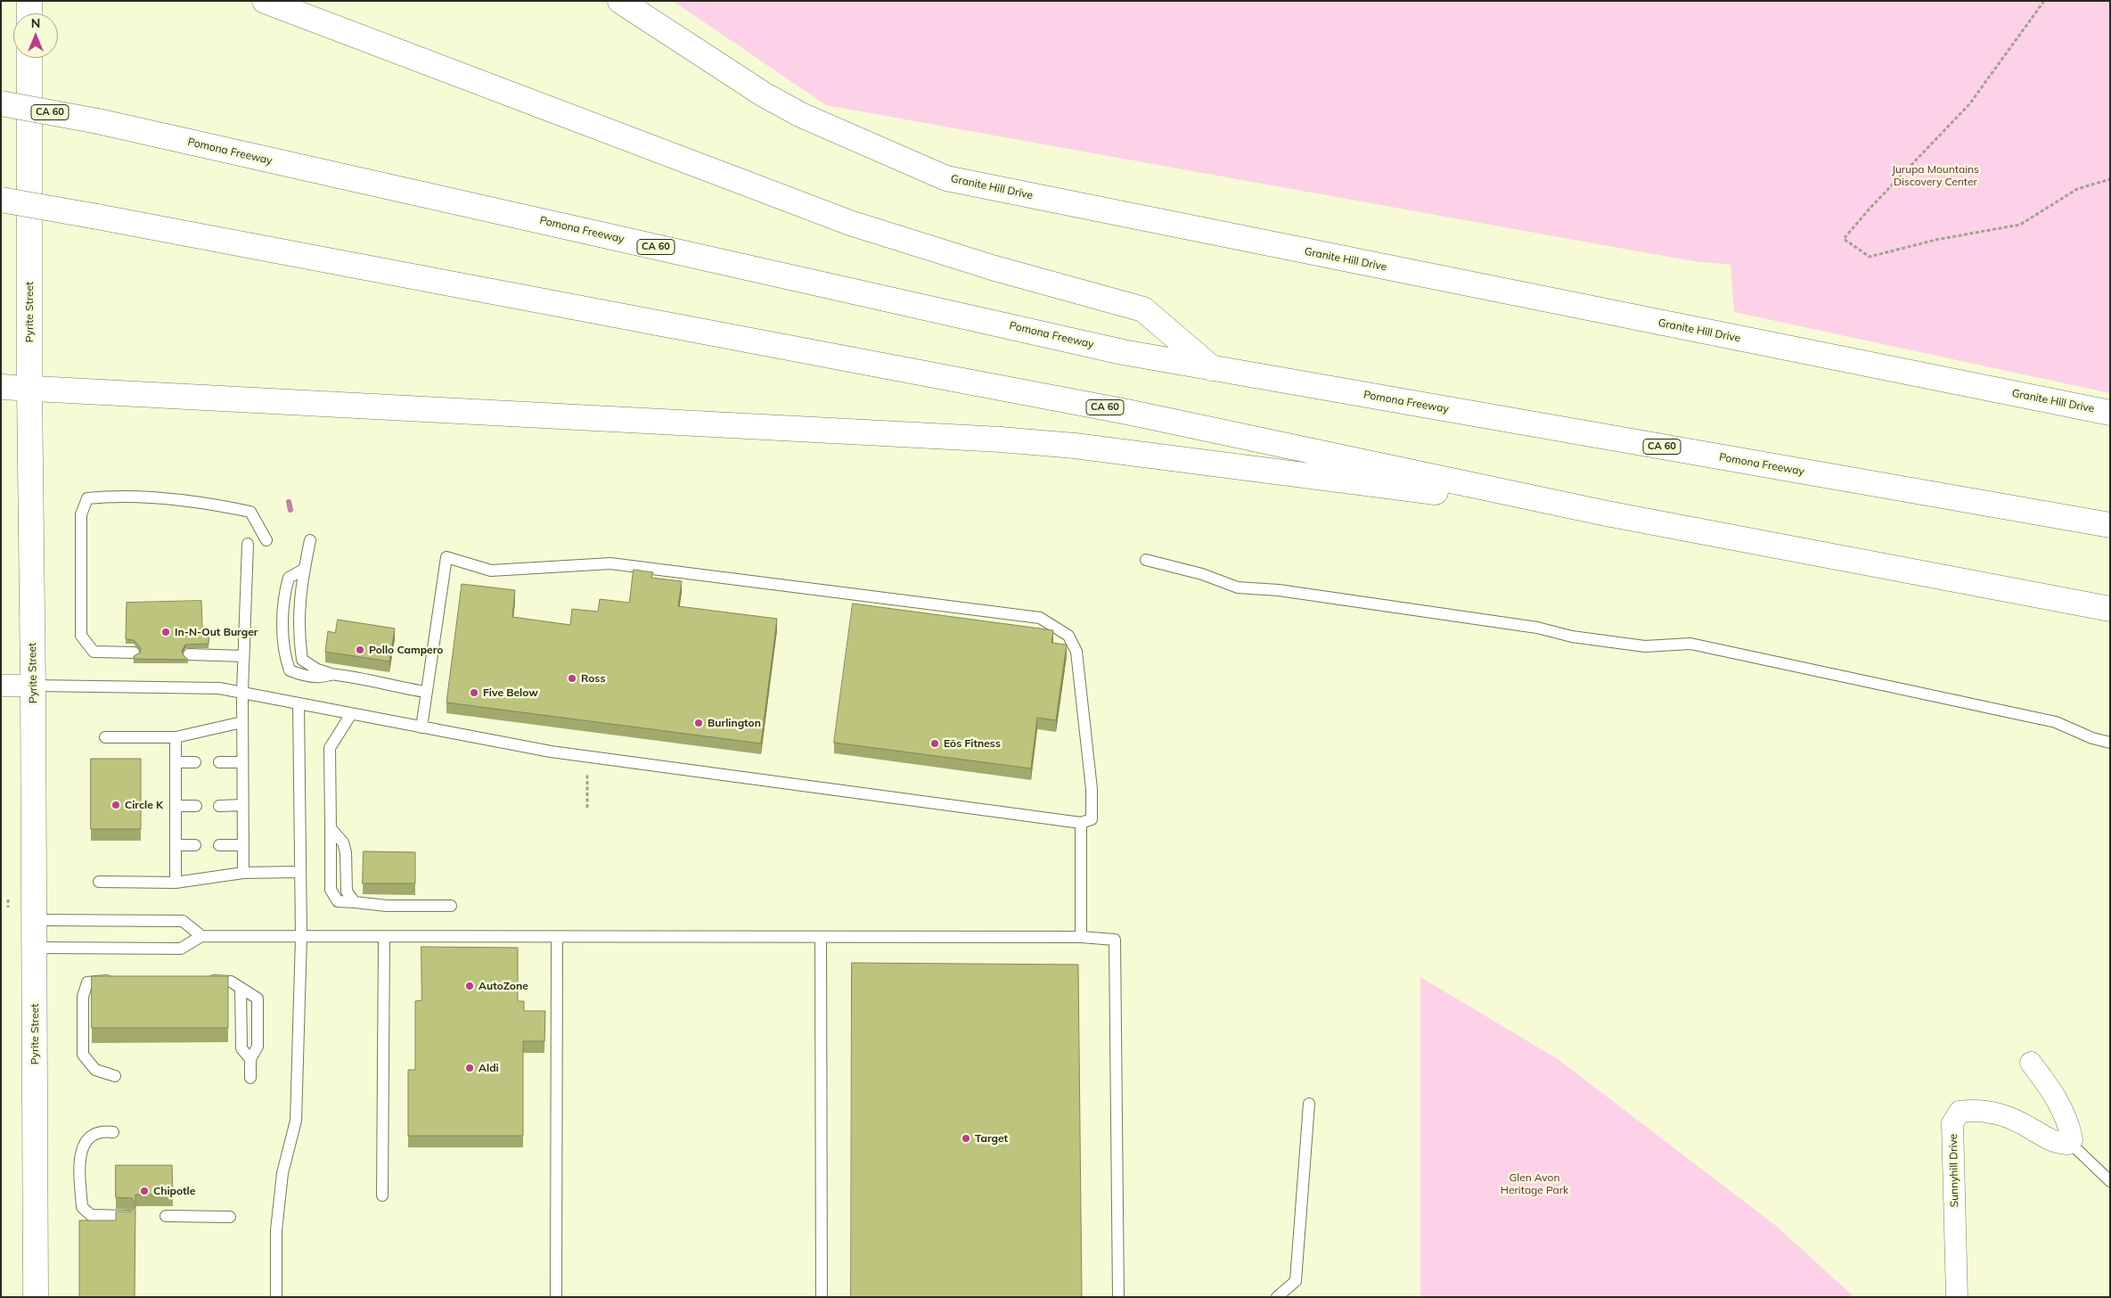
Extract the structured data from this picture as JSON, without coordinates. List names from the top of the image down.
{
  "streets": {
    "main road": [
      "CA 60",
      "Pomona Freeway",
      "Granite Hill Drive",
      "Pyrite Street"
    ],
    "street": ["Sunnyhill Drive"]
  },
  "parks": ["Jurupa Mountains Discovery Center", "Glen Avon Heritage Park"],
  "places": [
    "In-N-Out Burger",
    "Pollo Campero",
    "Ross",
    "Five Below",
    "Burlington",
    "Eōs Fitness",
    "Circle K",
    "AutoZone",
    "Aldi",
    "Target",
    "Chipotle"
  ],
  "north": "top"
}
